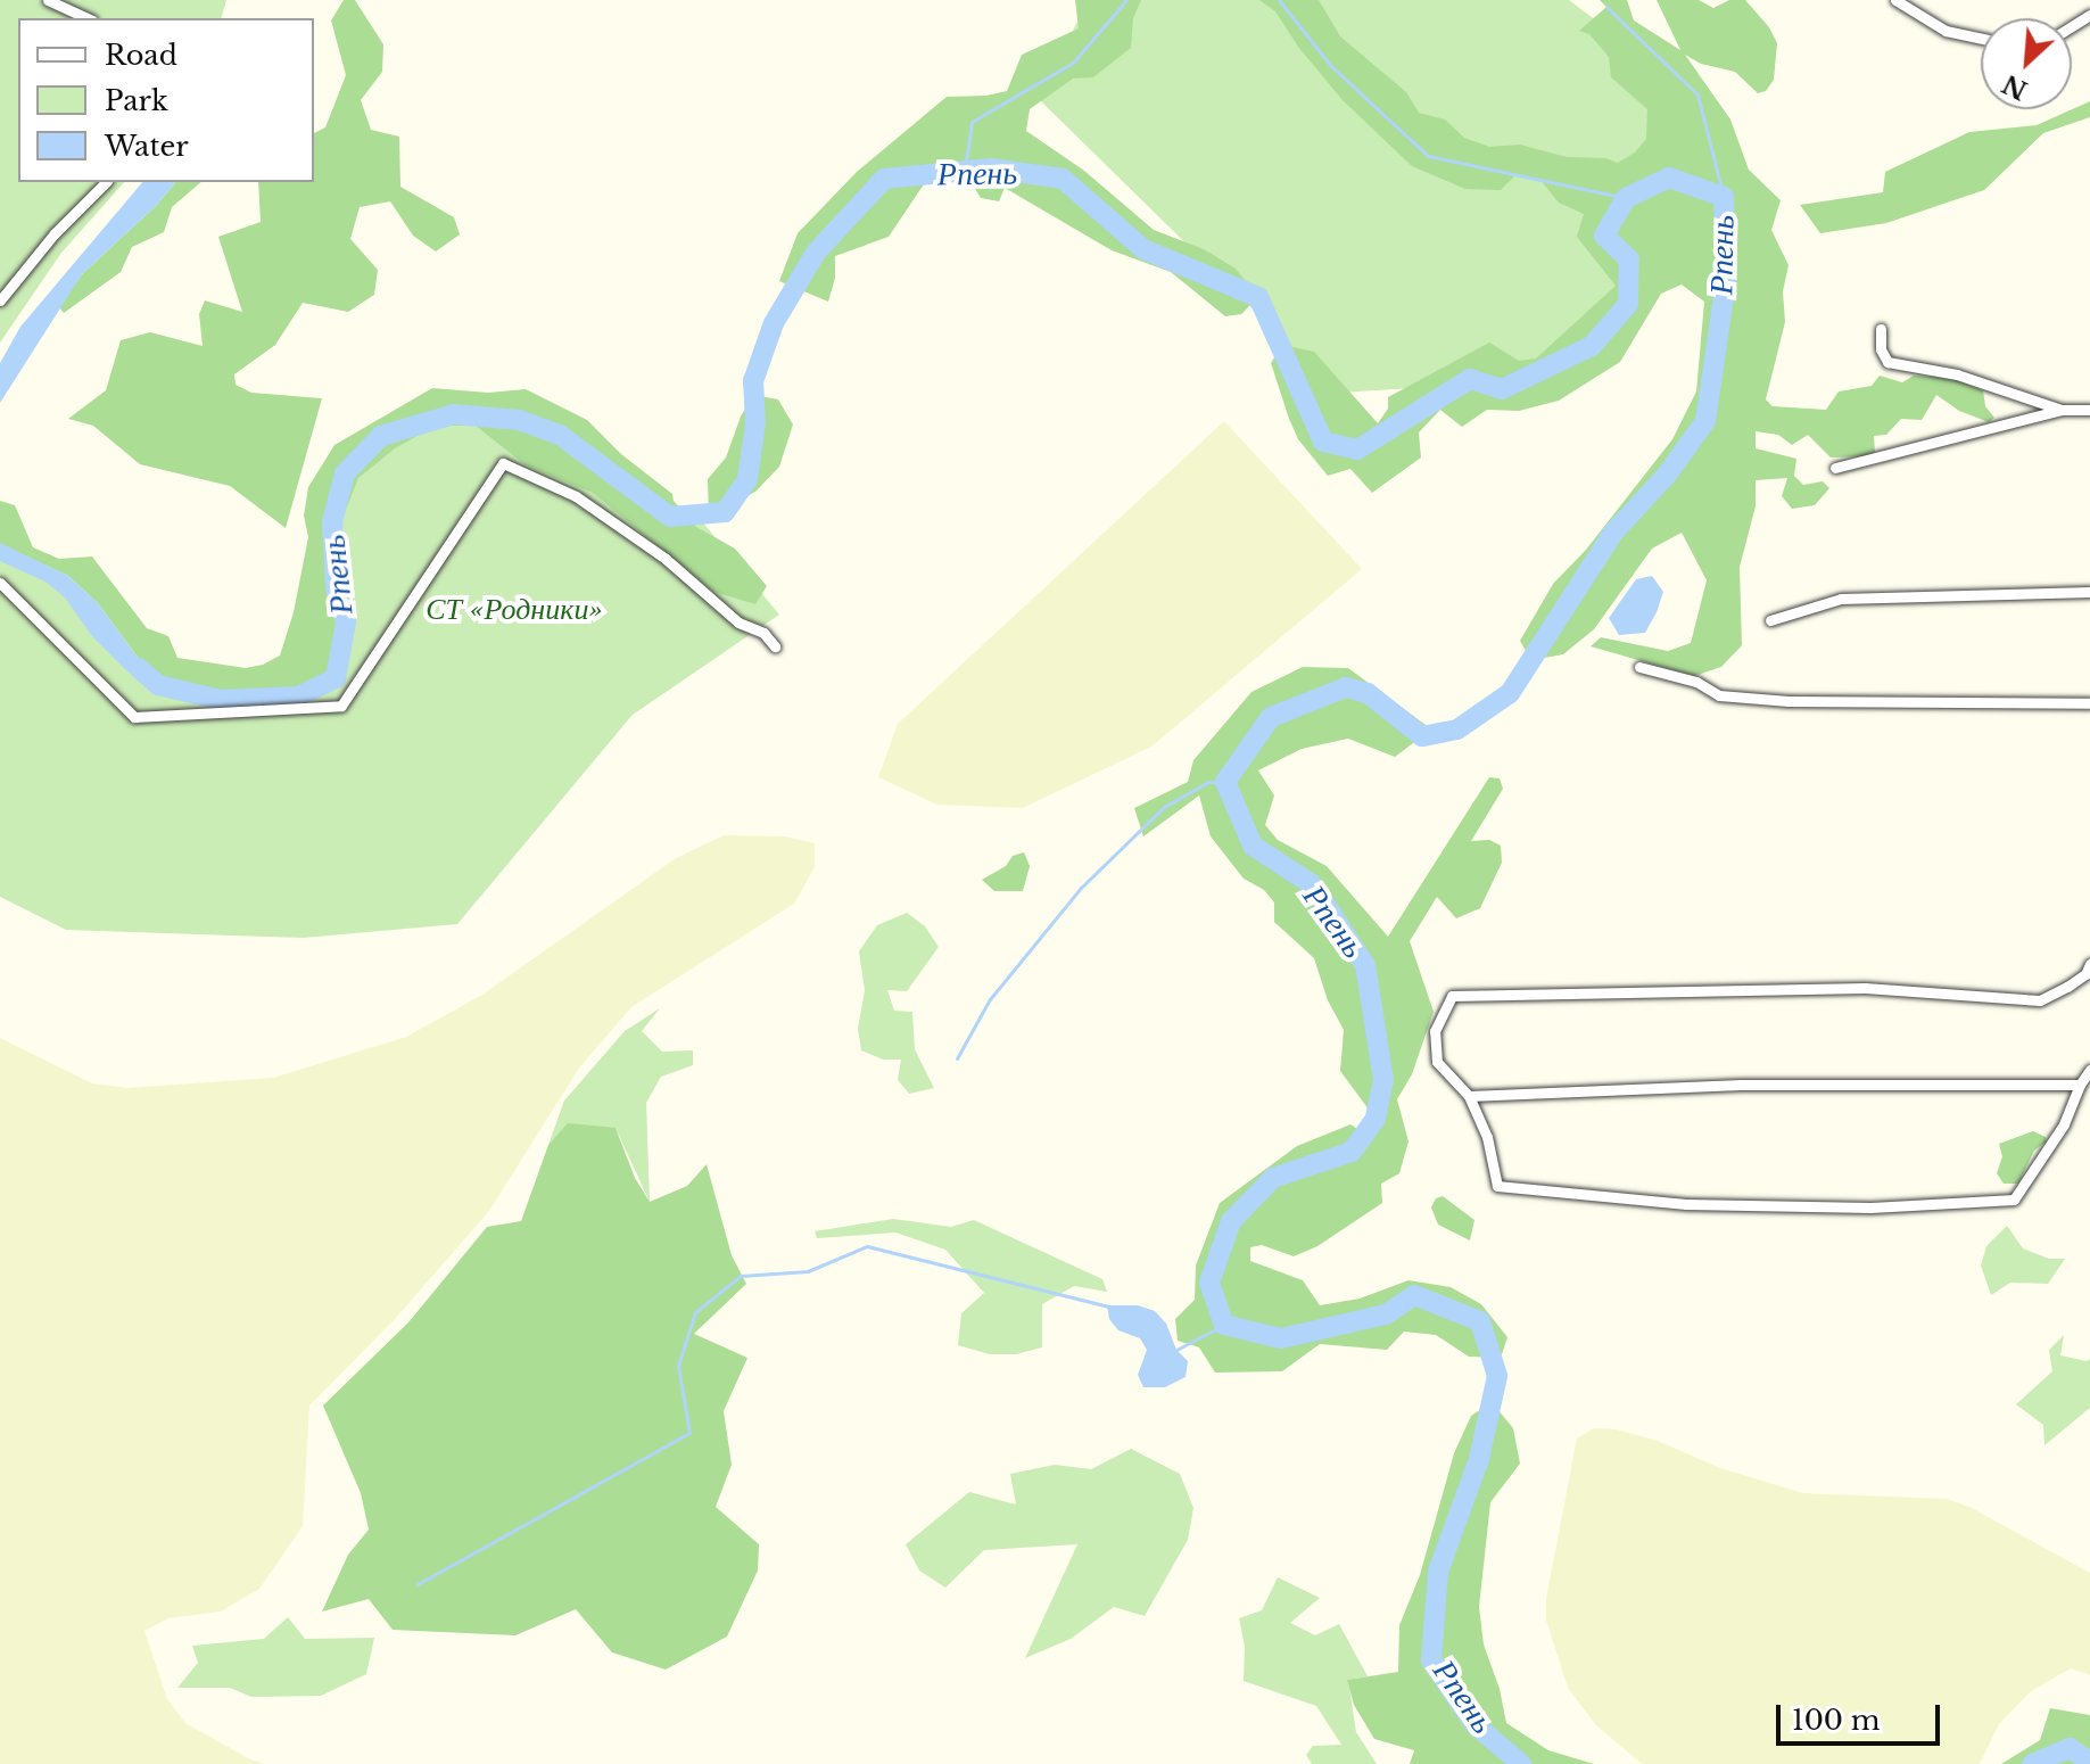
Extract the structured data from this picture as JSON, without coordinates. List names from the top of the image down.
{
  "water": ["Рпень"],
  "parks": ["СТ «Родники»"],
  "legend": ["Road", "Park", "Water"],
  "scale_bar": "100 m",
  "north": "bottom left"
}
